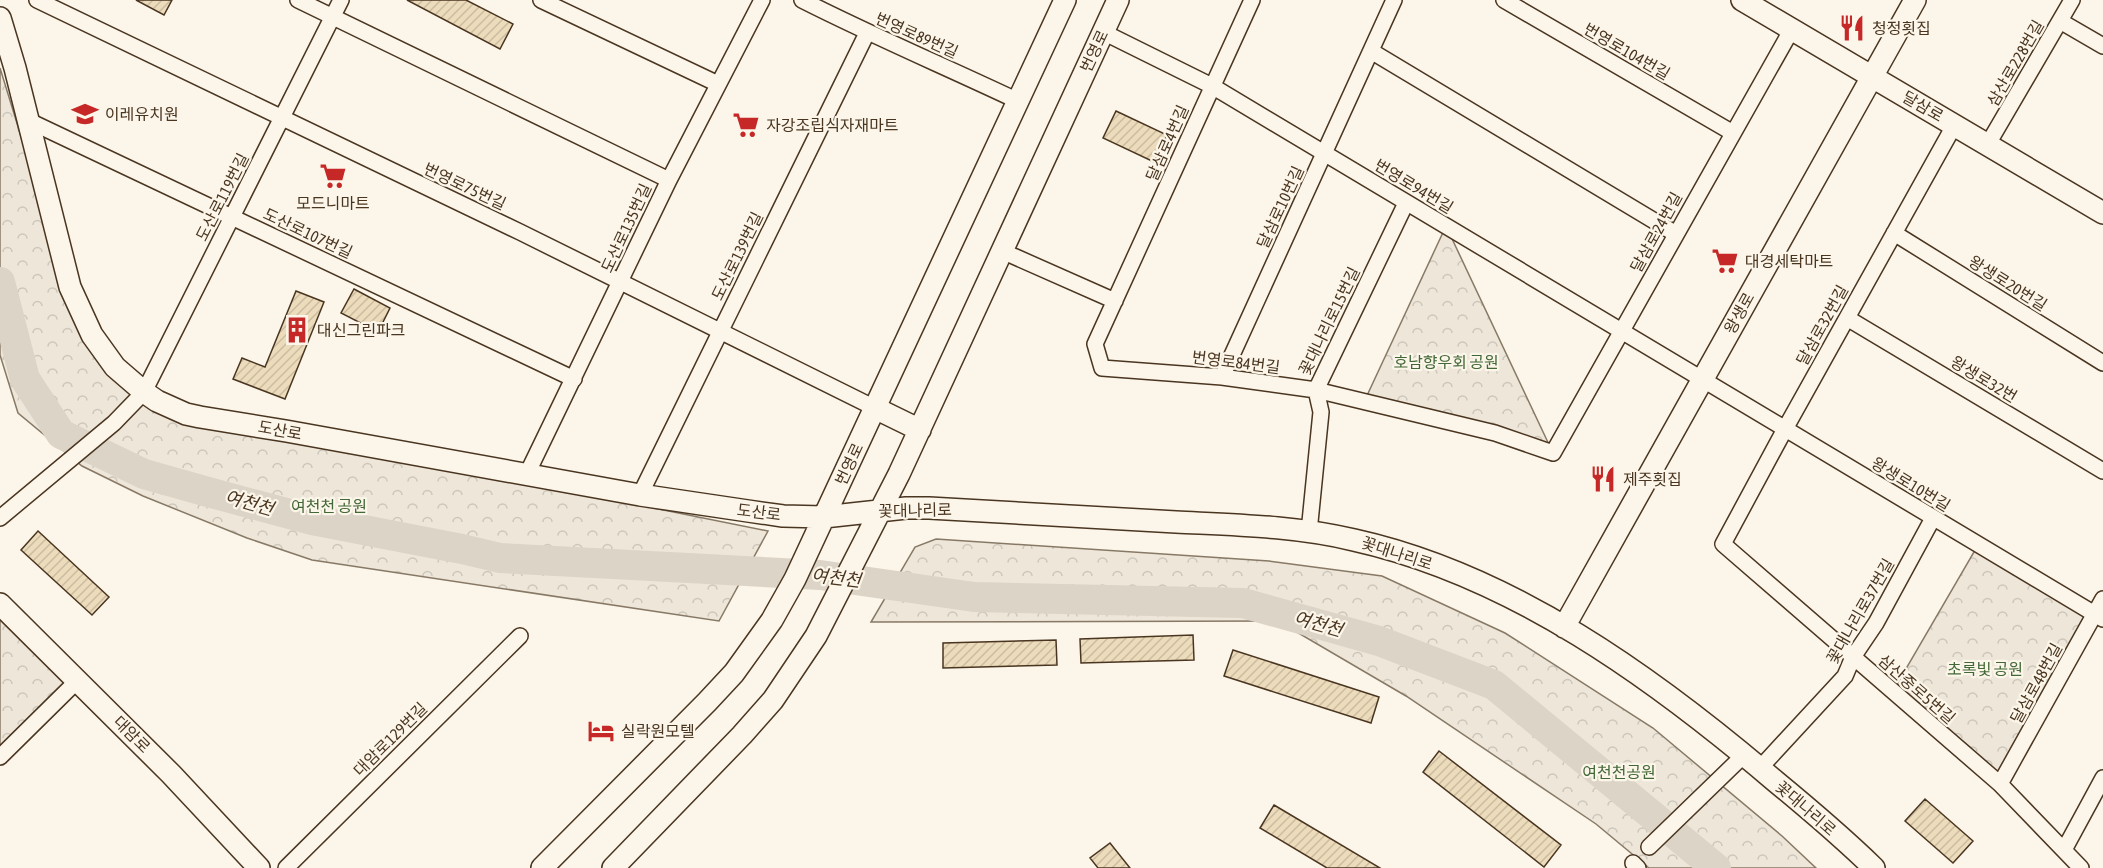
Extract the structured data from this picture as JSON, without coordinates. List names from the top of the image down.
{
  "streets": {
    "main road": [
      "번영로",
      "달삼로",
      "왕생로",
      "도산로",
      "꽃대나리로",
      "대암로"
    ],
    "street": [
      "번영로89번길",
      "번영로104번길",
      "삼산로228번길",
      "달삼로4번길",
      "번영로75번길",
      "번영로94번길",
      "도산로119번길",
      "달삼로10번길",
      "도산로135번길",
      "달삼로24번길",
      "도산로107번길",
      "도산로139번길",
      "왕생로20번길",
      "꽃대나리로15번길",
      "달삼로32번길",
      "번영로84번길",
      "왕생로32번",
      "왕생로10번길",
      "꽃대나리로37번길",
      "달삼로48번길",
      "삼산중로5번길",
      "대암로129번길"
    ]
  },
  "crossings": [
    ["번영로89번길", "번영로"],
    ["번영로89번길", "도산로139번길"],
    ["번영로", "번영로75번길"],
    ["번영로", "번영로94번길"],
    ["번영로", "도산로"],
    ["번영로", "꽃대나리로"],
    ["번영로104번길", "달삼로24번길"],
    ["삼산로228번길", "달삼로"],
    ["달삼로", "달삼로24번길"],
    ["달삼로", "왕생로"],
    ["달삼로", "달삼로32번길"],
    ["달삼로4번길", "번영로94번길"],
    ["달삼로4번길", "번영로84번길"],
    ["번영로75번길", "도산로119번길"],
    ["번영로75번길", "도산로135번길"],
    ["번영로75번길", "도산로139번길"],
    ["번영로94번길", "달삼로10번길"],
    ["번영로94번길", "달삼로24번길"],
    ["번영로94번길", "왕생로"],
    ["번영로94번길", "꽃대나리로15번길"],
    ["번영로94번길", "왕생로10번길"],
    ["도산로119번길", "도산로107번길"],
    ["도산로119번길", "도산로"],
    ["달삼로10번길", "번영로84번길"],
    ["도산로135번길", "도산로107번길"],
    ["도산로135번길", "도산로"],
    ["달삼로24번길", "번영로84번길"],
    ["도산로107번길", "도산로"],
    ["도산로139번길", "도산로"],
    ["왕생로20번길", "달삼로32번길"],
    ["왕생로", "왕생로10번길"],
    ["왕생로", "꽃대나리로"],
    ["꽃대나리로15번길", "번영로84번길"],
    ["꽃대나리로15번길", "꽃대나리로"],
    ["달삼로32번길", "왕생로32번"],
    ["달삼로32번길", "왕생로10번길"],
    ["달삼로32번길", "삼산중로5번길"],
    ["도산로", "꽃대나리로"],
    ["왕생로10번길", "꽃대나리로37번길"],
    ["왕생로10번길", "달삼로48번길"],
    ["꽃대나리로", "꽃대나리로37번길"],
    ["꽃대나리로37번길", "삼산중로5번길"],
    ["달삼로48번길", "삼산중로5번길"]
  ],
  "water": ["여천천"],
  "parks": [
    "호남향우회 공원",
    "여천천 공원",
    "초록빛 공원",
    "여천천공원"
  ],
  "places": {
    "restaurant": ["청정횟집", "제주횟집"],
    "school or university": ["이레유치원"],
    "supermarket": ["자강조립식자재마트", "모드니마트", "대경세탁마트"],
    "building": ["대신그린파크"],
    "hotel": ["실락원모텔"]
  }
}
